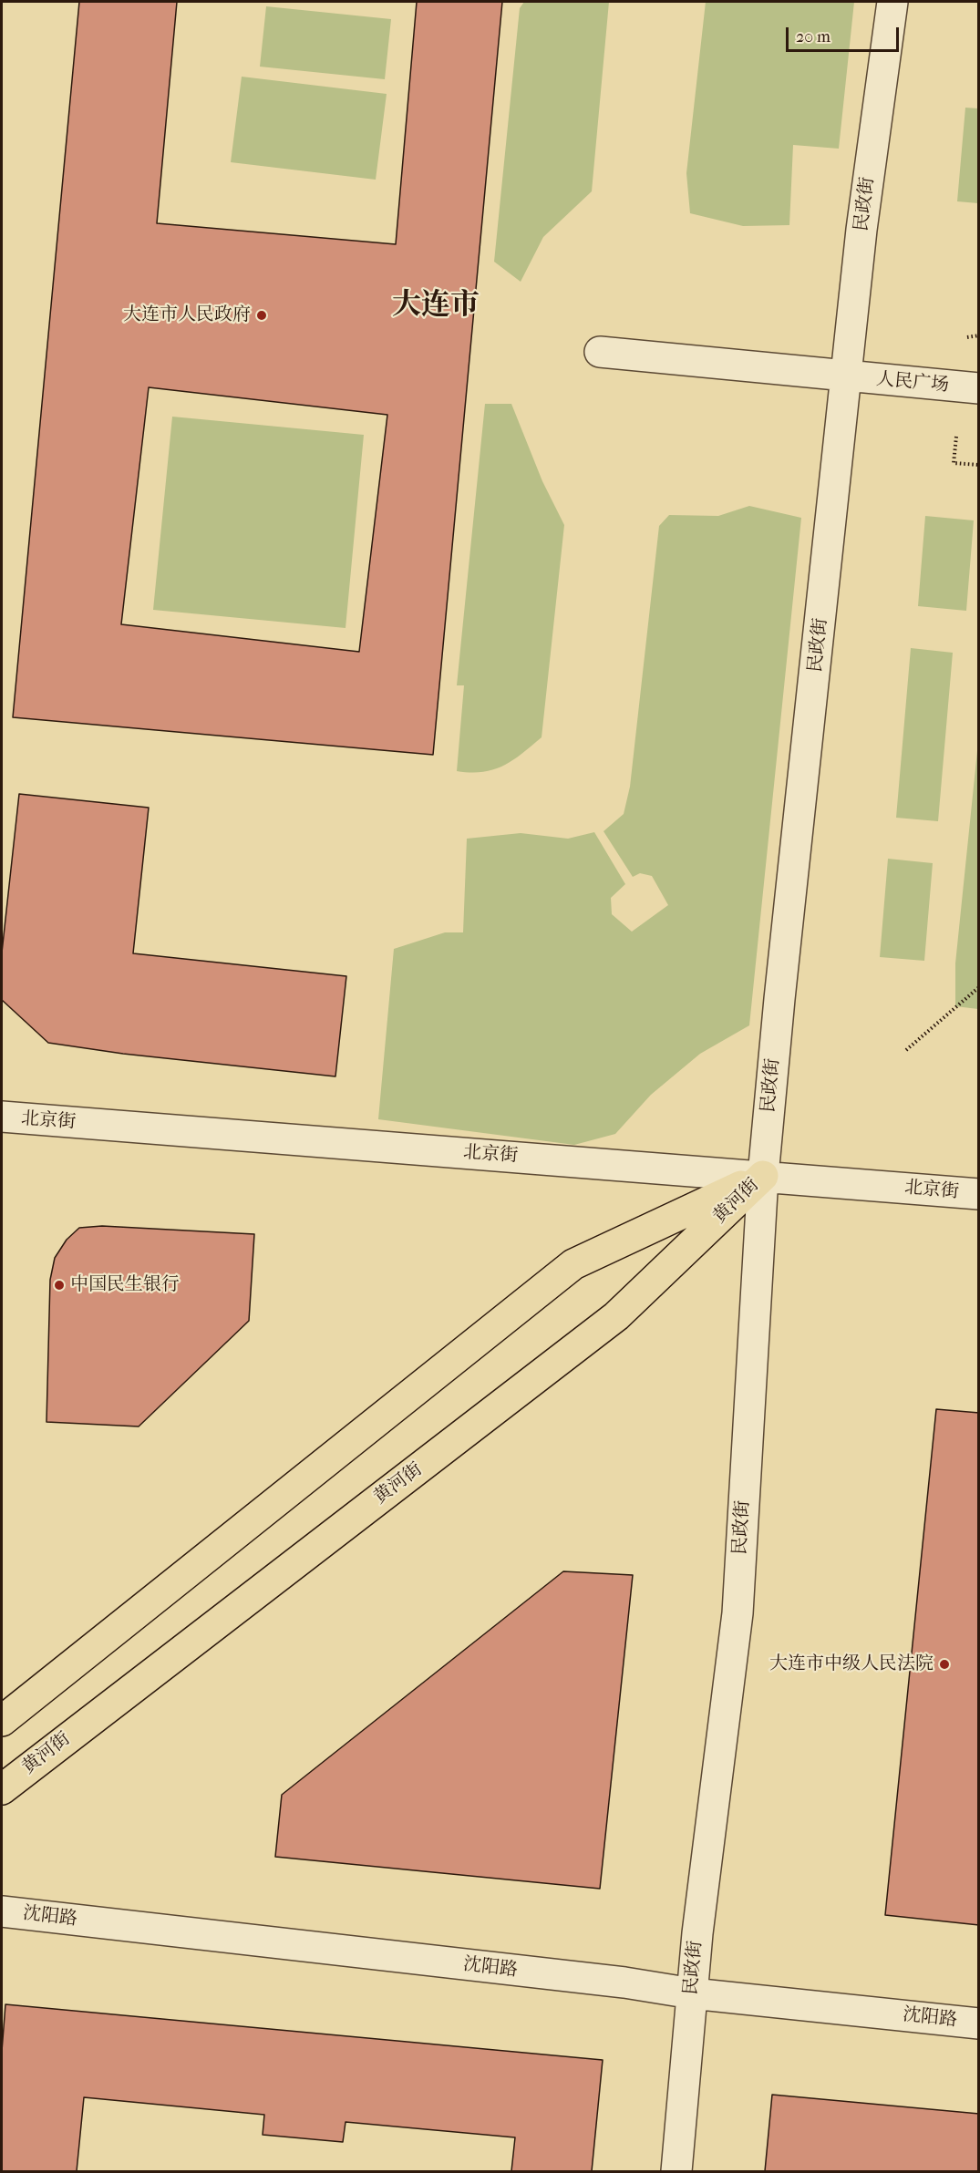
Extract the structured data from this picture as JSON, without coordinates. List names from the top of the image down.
{
  "streets": {
    "main road": ["黄河街"],
    "street": [
      "民政街",
      "人民广场",
      "北京街",
      "沈阳路"
    ]
  },
  "crossings": [
    ["民政街", "人民广场"],
    ["民政街", "北京街"],
    ["民政街", "黄河街"],
    ["民政街", "沈阳路"],
    ["北京街", "黄河街"]
  ],
  "districts": ["大连市"],
  "places": ["大连市人民政府", "中国民生银行", "大连市中级人民法院"],
  "scale_bar": "20 m"
}
